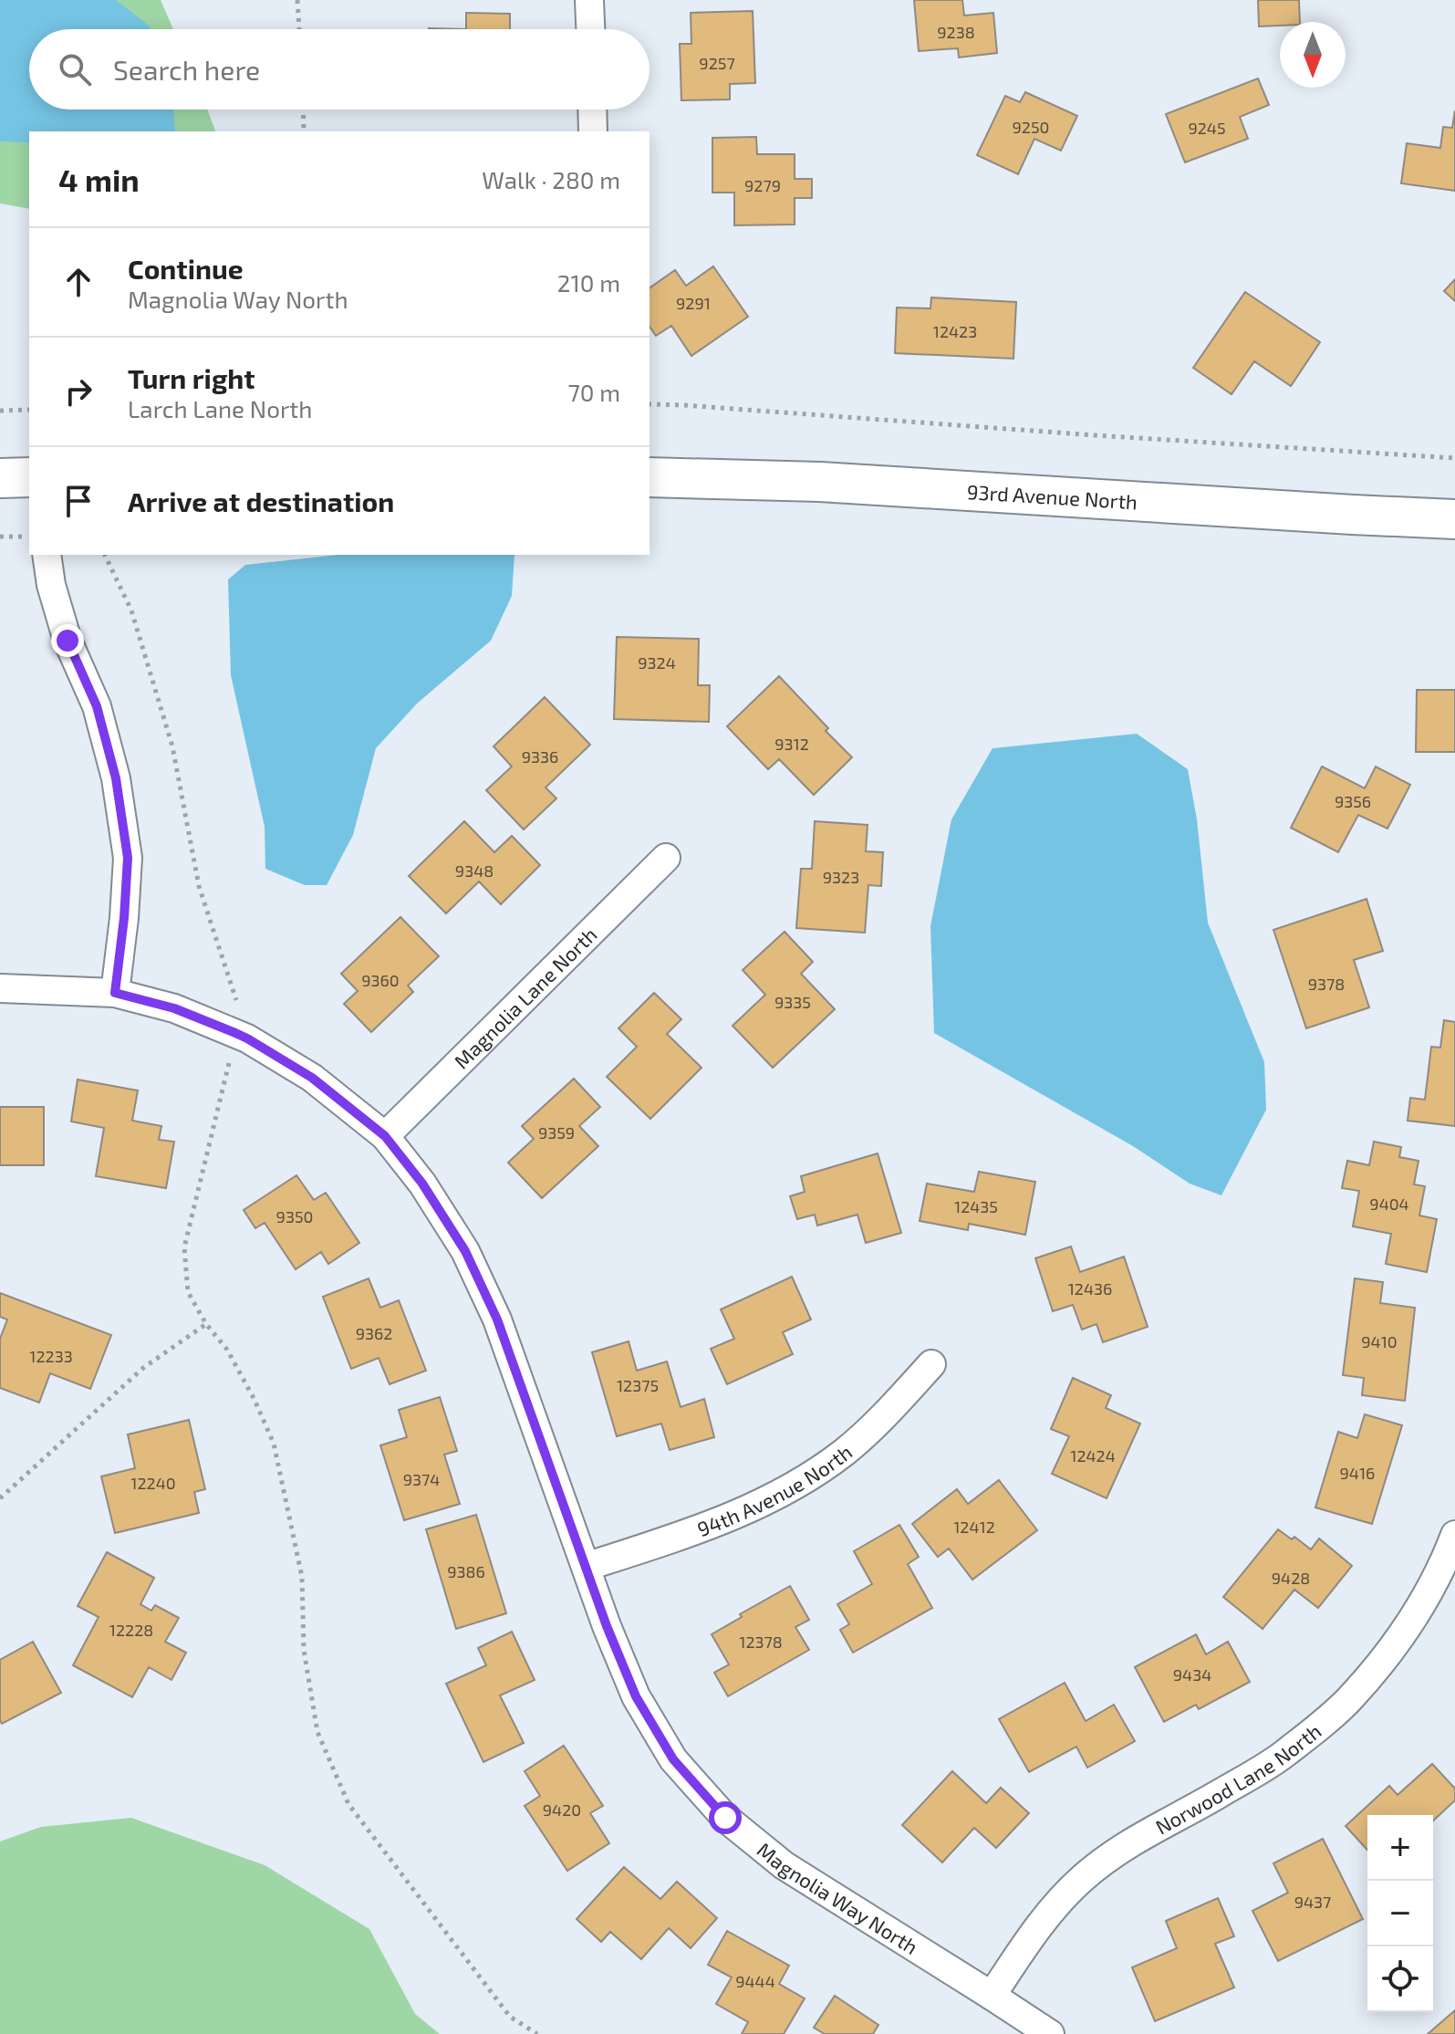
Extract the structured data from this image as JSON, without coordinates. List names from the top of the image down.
{
  "streets": {
    "street": [
      "93rd Avenue North",
      "Magnolia Lane North",
      "94th Avenue North",
      "Norwood Lane North",
      "Magnolia Way North"
    ]
  },
  "crossings": [
    ["Magnolia Lane North", "Magnolia Way North"],
    ["94th Avenue North", "Magnolia Way North"],
    ["Norwood Lane North", "Magnolia Way North"]
  ],
  "house_numbers": [
    "9238",
    "9257",
    "9250",
    "9245",
    "9279",
    "9291",
    "12423",
    "9324",
    "9312",
    "9336",
    "9356",
    "9348",
    "9323",
    "9360",
    "9378",
    "9335",
    "9359",
    "9404",
    "12435",
    "9350",
    "12436",
    "9362",
    "9410",
    "12233",
    "12375",
    "12424",
    "9416",
    "9374",
    "12240",
    "12412",
    "9386",
    "9428",
    "12228",
    "12378",
    "9434",
    "9420",
    "9437",
    "9444"
  ],
  "north": "bottom",
  "page": {
    "search": "Search here",
    "heading": ["4 min", "Walk · 280 m"],
    "list": [
      ["Continue", "Magnolia Way North", "210 m"],
      ["Turn right", "Larch Lane North", "70 m"],
      "Arrive at destination"
    ],
    "map_buttons": ["+", "−"]
  }
}
